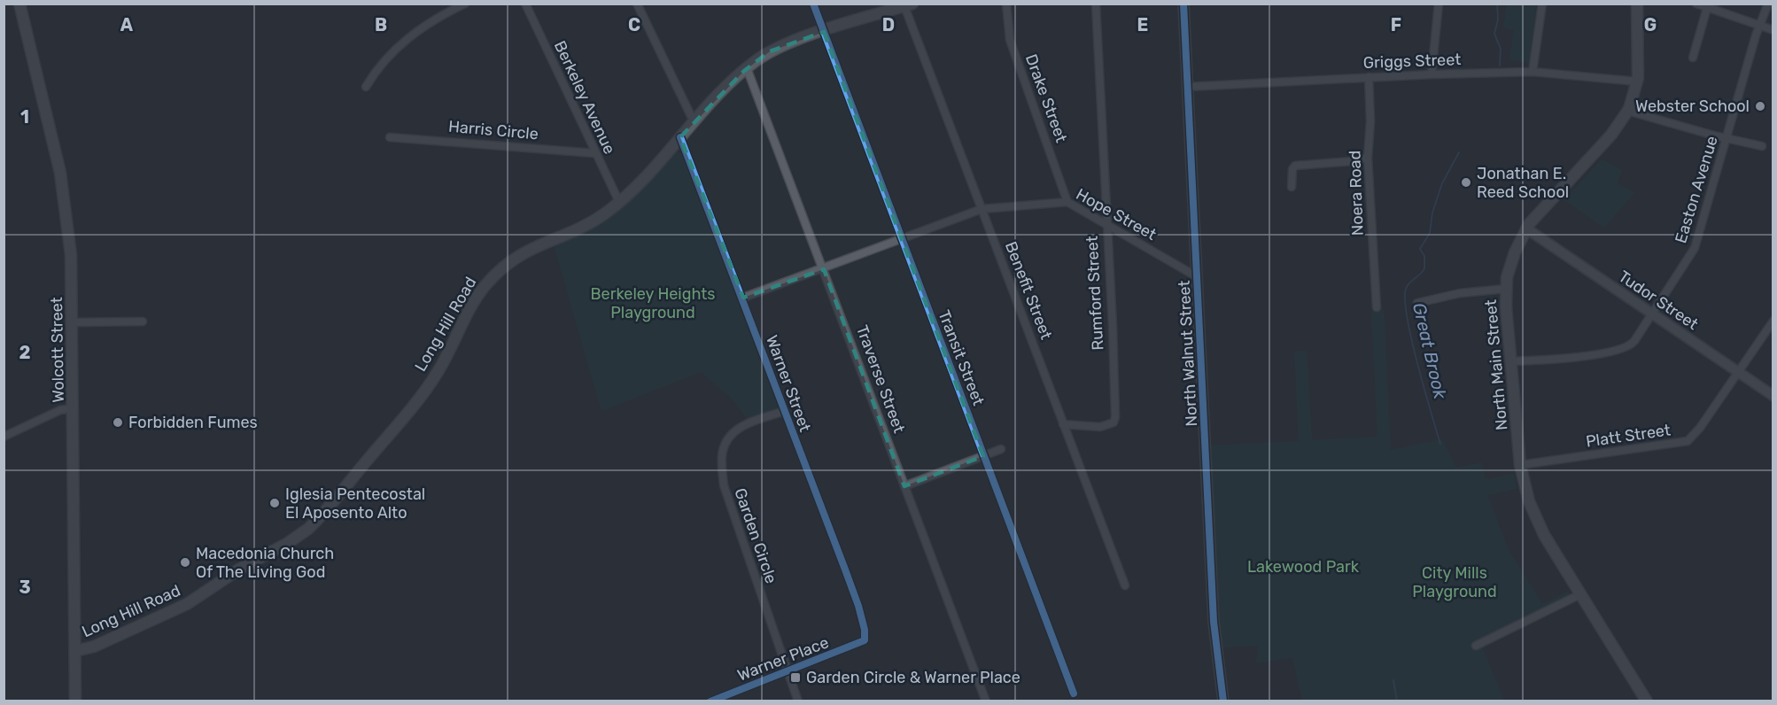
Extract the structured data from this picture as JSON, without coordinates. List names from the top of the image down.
{
  "streets": {
    "main road": ["Long Hill Road", "Wolcott Street", "North Main Street"],
    "street": [
      "Griggs Street",
      "Berkeley Avenue",
      "Drake Street",
      "Harris Circle",
      "Easton Avenue",
      "Noera Road",
      "Hope Street",
      "Benefit Street",
      "Rumford Street",
      "Tudor Street",
      "North Walnut Street",
      "Transit Street",
      "Traverse Street",
      "Warner Street",
      "Platt Street",
      "Garden Circle",
      "Warner Place"
    ]
  },
  "crossings": [
    ["Griggs Street", "Noera Road"],
    ["Griggs Street", "North Walnut Street"],
    ["Griggs Street", "North Main Street"],
    ["Berkeley Avenue", "Harris Circle"],
    ["Berkeley Avenue", "Long Hill Road"],
    ["Drake Street", "Hope Street"],
    ["Easton Avenue", "Tudor Street"],
    ["Easton Avenue", "North Main Street"],
    ["Hope Street", "Benefit Street"],
    ["Hope Street", "Rumford Street"],
    ["Hope Street", "North Walnut Street"],
    ["Hope Street", "Transit Street"],
    ["Hope Street", "Traverse Street"],
    ["Hope Street", "Warner Street"],
    ["Benefit Street", "Rumford Street"],
    ["Benefit Street", "Long Hill Road"],
    ["Tudor Street", "North Main Street"],
    ["Tudor Street", "Platt Street"],
    ["Long Hill Road", "Wolcott Street"],
    ["Long Hill Road", "Transit Street"],
    ["Long Hill Road", "Traverse Street"],
    ["Long Hill Road", "Warner Street"],
    ["North Main Street", "Platt Street"],
    ["Warner Street", "Garden Circle"],
    ["Warner Street", "Warner Place"],
    ["Garden Circle", "Warner Place"]
  ],
  "water": ["Great Brook"],
  "parks": ["Berkeley Heights Playground", "Lakewood Park", "City Mills Playground"],
  "places": {
    "other": [
      "Webster School",
      "Jonathan E. Reed School",
      "Forbidden Fumes",
      "Iglesia Pentecostal El Aposento Alto",
      "Macedonia Church Of The Living God"
    ],
    "transit": ["Garden Circle & Warner Place"]
  },
  "grid": {
    "columns": [
      "A",
      "B",
      "C",
      "D",
      "E",
      "F",
      "G"
    ],
    "rows": ["1", "2", "3"]
  }
}
